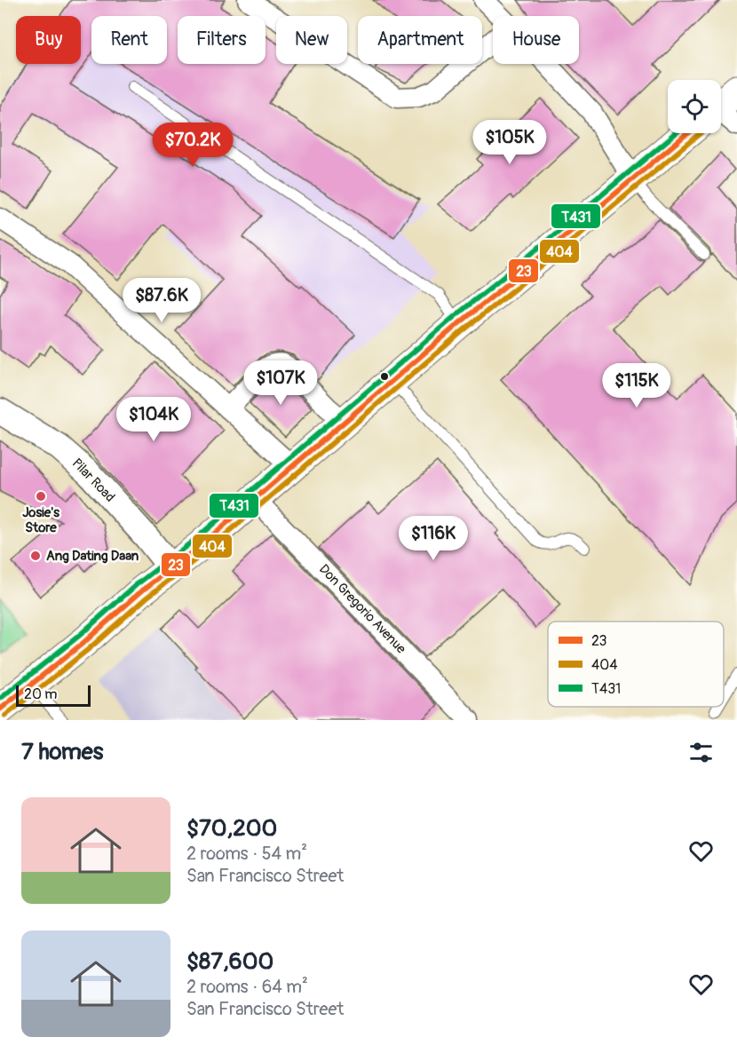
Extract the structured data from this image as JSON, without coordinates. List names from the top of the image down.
{
  "streets": {
    "street": ["Pilar Road", "Don Gregorio Avenue"]
  },
  "places": ["Josie's Store", "Ang Dating Daan"],
  "lines": ["transit line 23", "transit line 404", "transit line T431"],
  "legend": ["23", "404", "T431"],
  "scale_bar": "20 m",
  "page": {
    "chip": [
      "Buy",
      "Rent",
      "Filters",
      "New",
      "Apartment",
      "House"
    ],
    "price": [
      "$105K",
      "$70.2K",
      "$87.6K",
      "$107K",
      "$115K",
      "$104K",
      "$116K"
    ],
    "scale": "20 m",
    "heading": "7 homes",
    "list": [
      {
        "name": "$70,200",
        "note": "2 rooms · 54 m² · San Francisco Street"
      },
      {
        "name": "$87,600",
        "note": "2 rooms · 64 m² · San Francisco Street"
      }
    ]
  }
}
